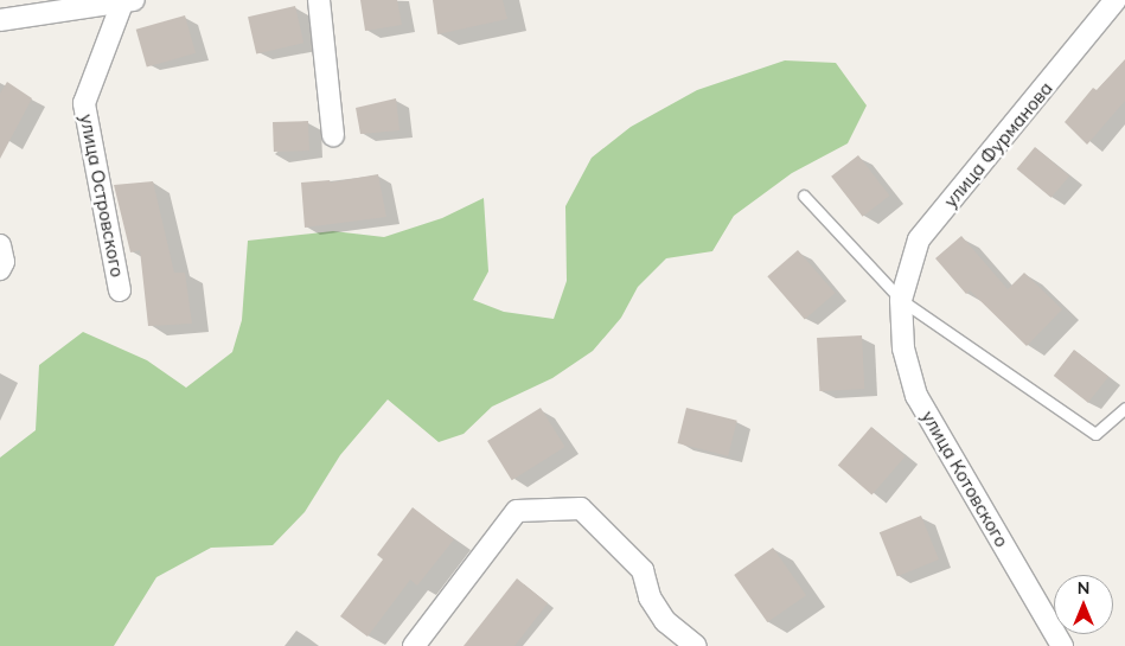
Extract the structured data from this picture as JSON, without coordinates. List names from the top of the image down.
{
  "streets": {
    "street": ["улица Фурманова", "улица Островского", "улица Котовского"]
  },
  "crossings": [
    ["улица Фурманова", "улица Котовского"]
  ],
  "north": "top"
}
